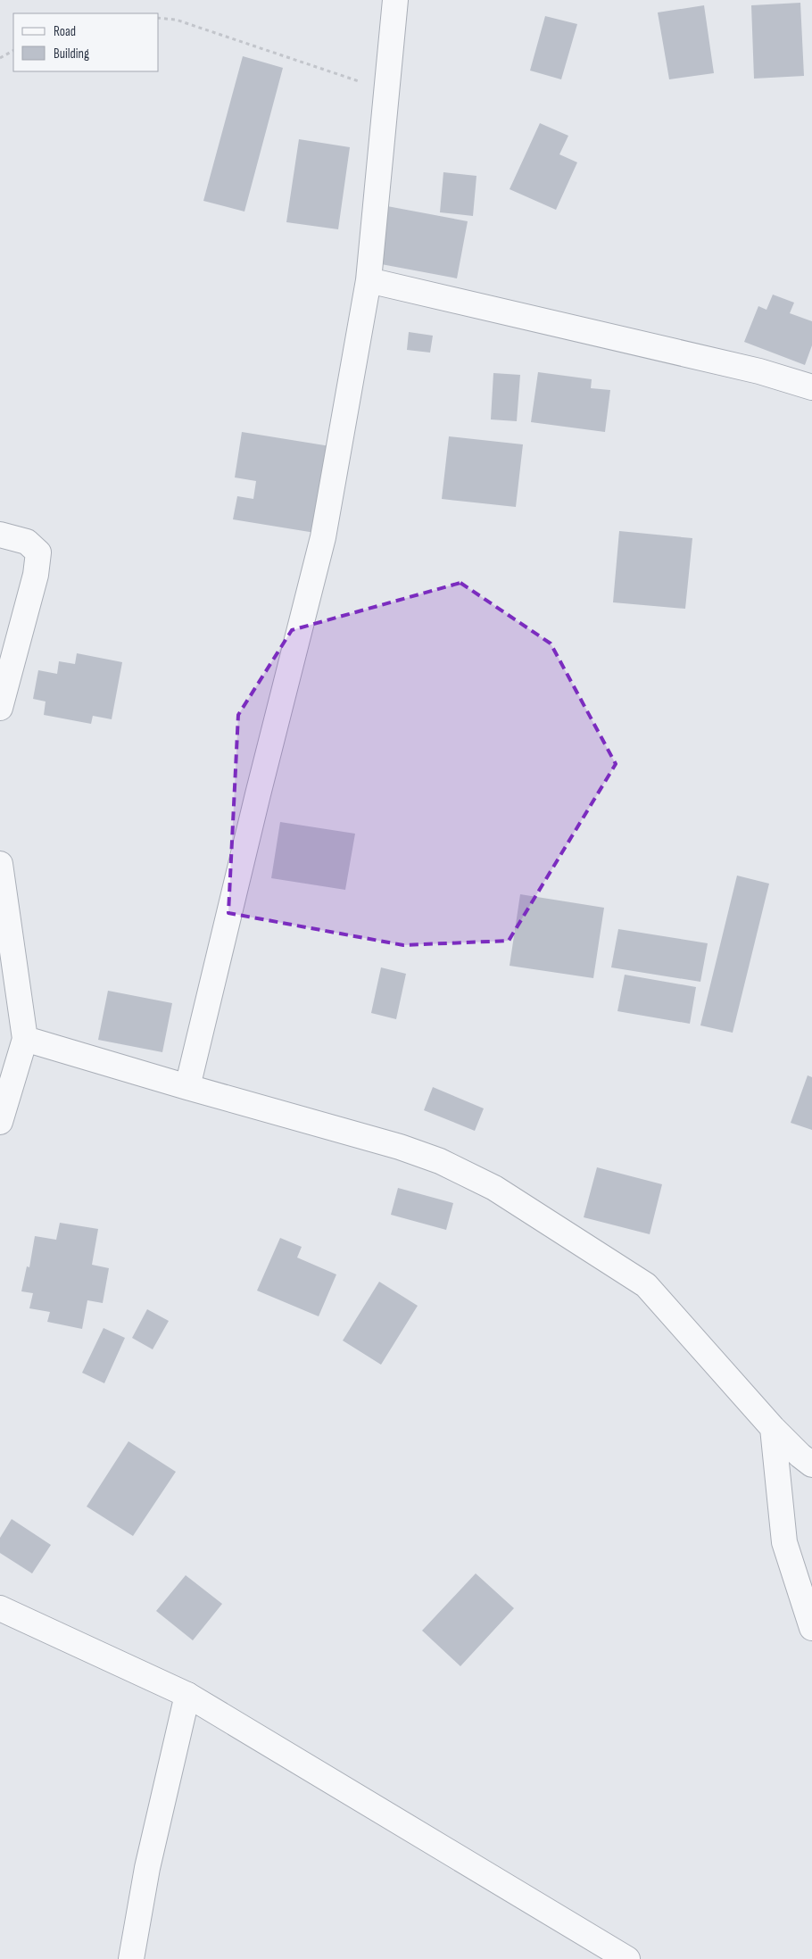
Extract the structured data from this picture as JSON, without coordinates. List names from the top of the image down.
{
  "legend": ["Road", "Building"]
}
